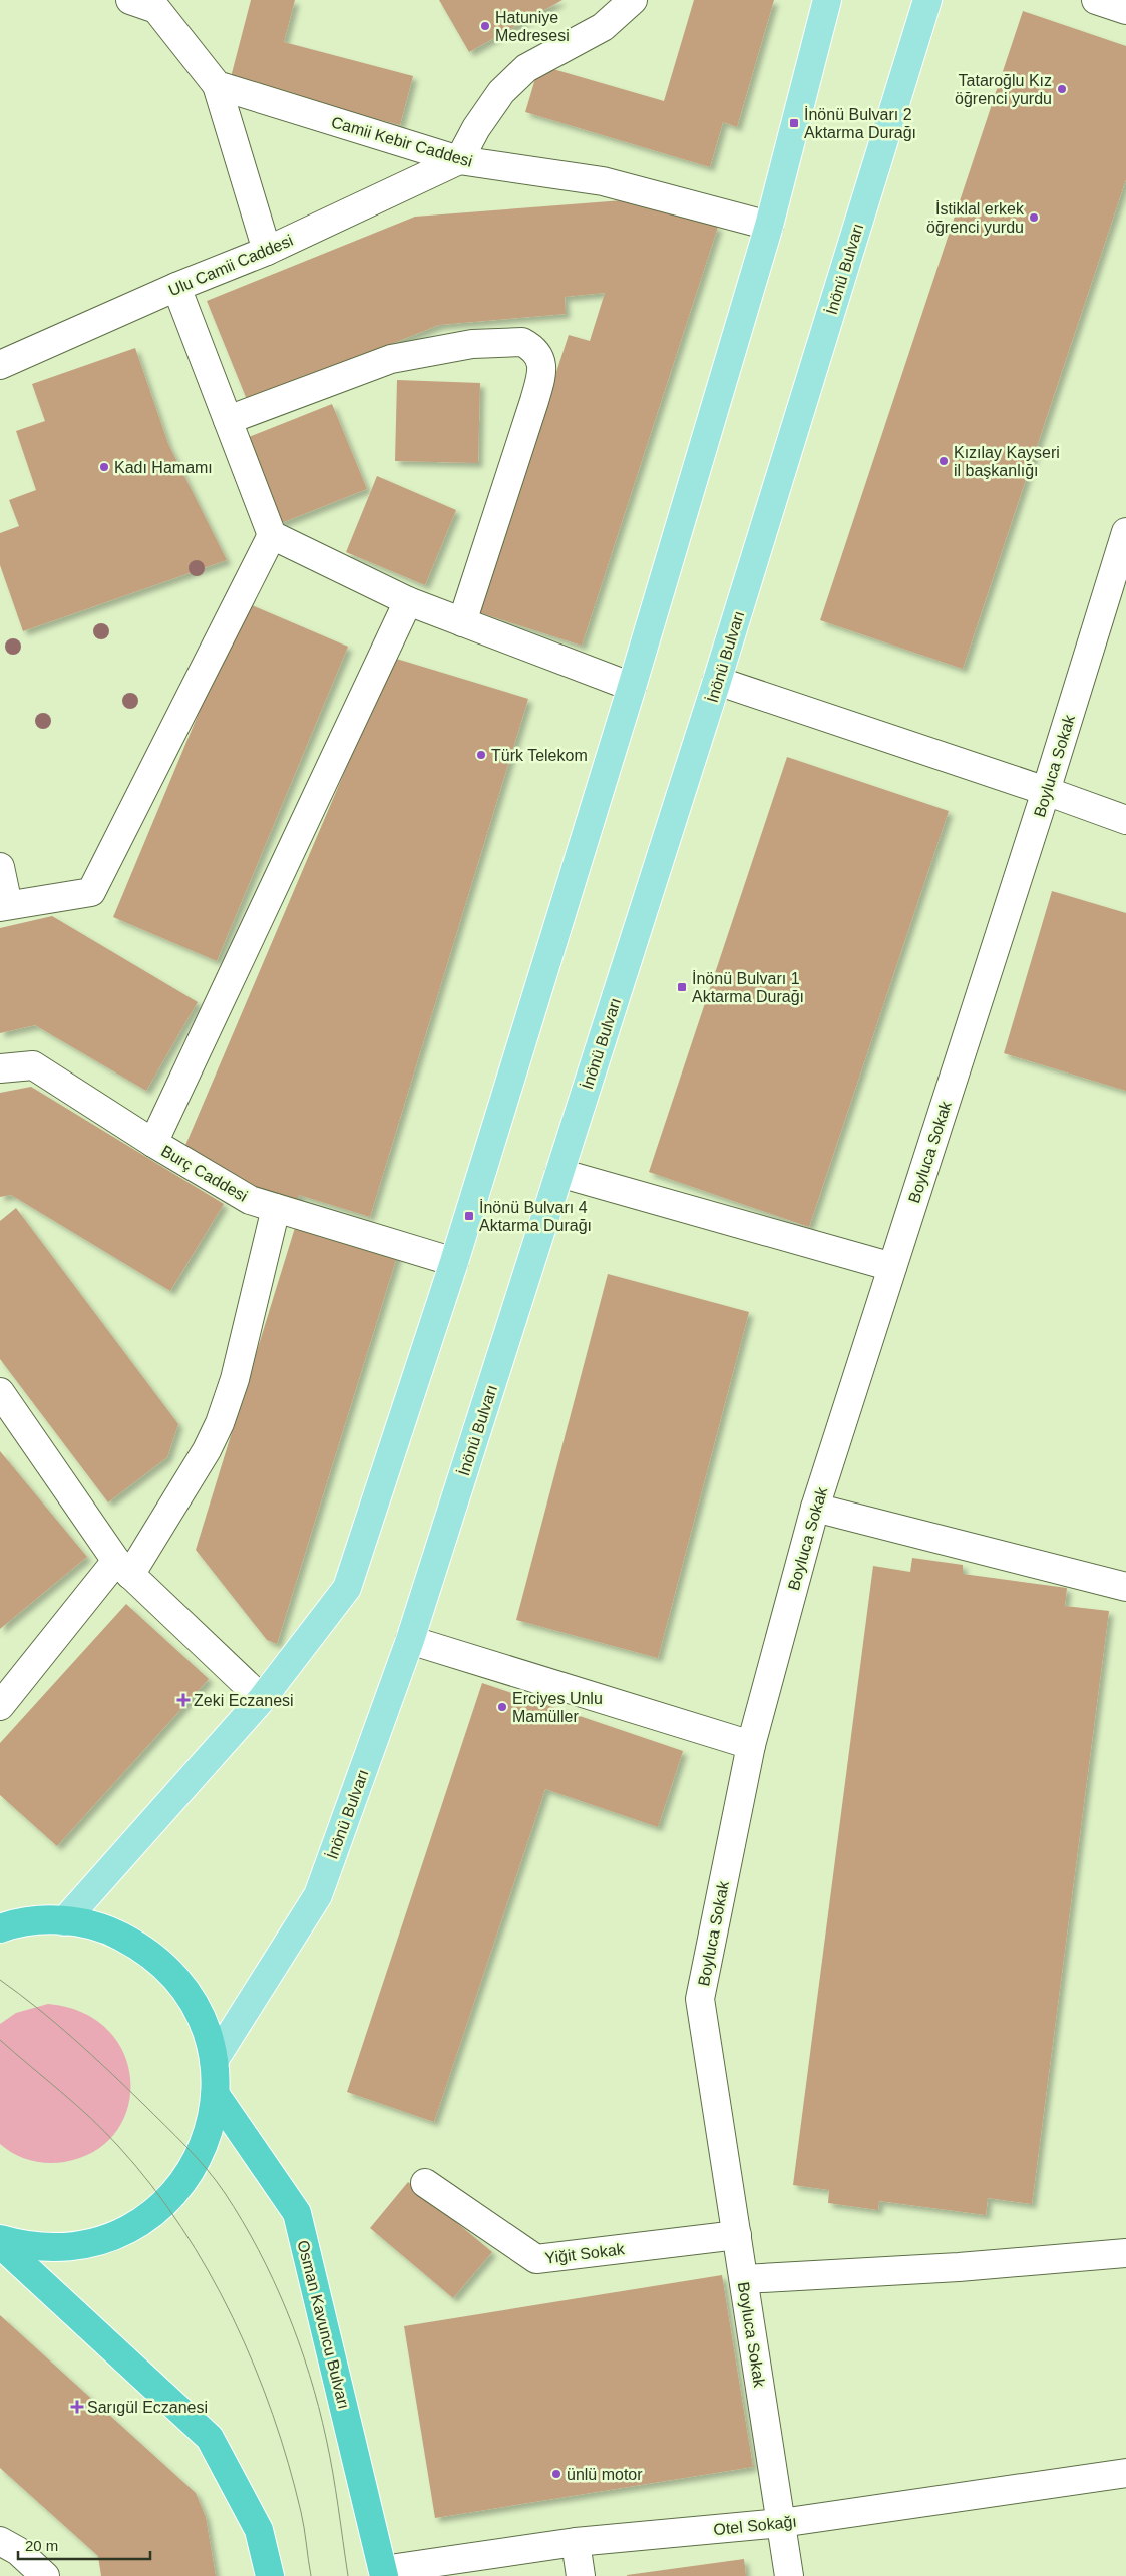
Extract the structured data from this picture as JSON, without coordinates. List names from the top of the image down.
{
  "streets": {
    "highway": ["Osman Kavuncu Bulvarı"],
    "main road": ["İnönü Bulvarı"],
    "street": [
      "Camii Kebir Caddesi",
      "Ulu Camii Caddesi",
      "Boyluca Sokak",
      "Burç Caddesi",
      "Yiğit Sokak",
      "Otel Sokağı"
    ]
  },
  "crossings": [
    ["Camii Kebir Caddesi", "Ulu Camii Caddesi"],
    ["Boyluca Sokak", "Yiğit Sokak"],
    ["Boyluca Sokak", "Otel Sokağı"],
    ["Osman Kavuncu Bulvarı", "Otel Sokağı"]
  ],
  "places": {
    "other": [
      "Hatuniye Medresesi",
      "Tataroğlu Kız öğrenci yurdu",
      "İstiklal erkek öğrenci yurdu",
      "Kızılay Kayseri il başkanlığı",
      "Kadı Hamamı",
      "Türk Telekom",
      "Erciyes Unlu Mamüller",
      "ünlü motor"
    ],
    "transit": ["İnönü Bulvarı 2 Aktarma Durağı", "İnönü Bulvarı 1 Aktarma Durağı", "İnönü Bulvarı 4 Aktarma Durağı"],
    "health": ["Zeki Eczanesi", "Sarıgül Eczanesi"]
  },
  "scale_bar": "20 m"
}
